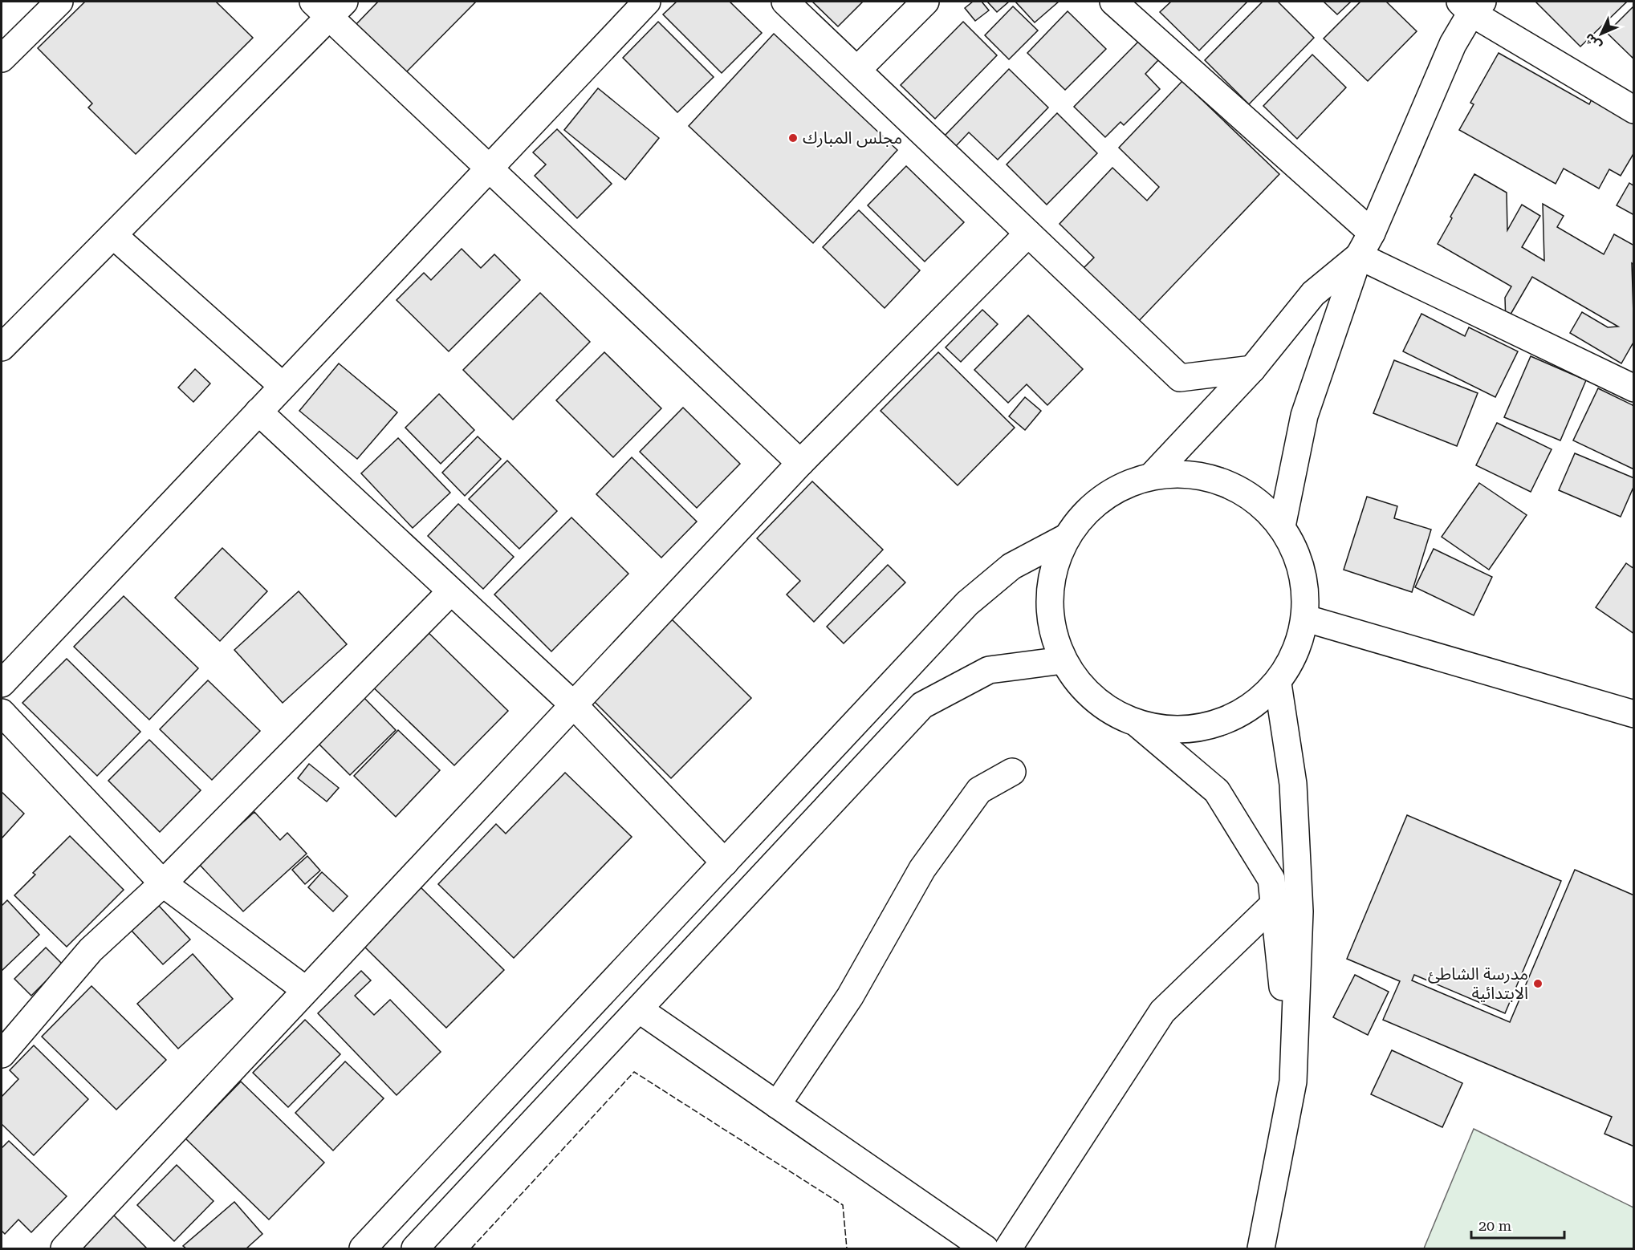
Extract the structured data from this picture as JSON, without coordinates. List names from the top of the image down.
{
  "places": ["مجلس المبارك", "مدرسة الشاطئ الابتدائية"],
  "scale_bar": "20 m",
  "north": "bottom left"
}
